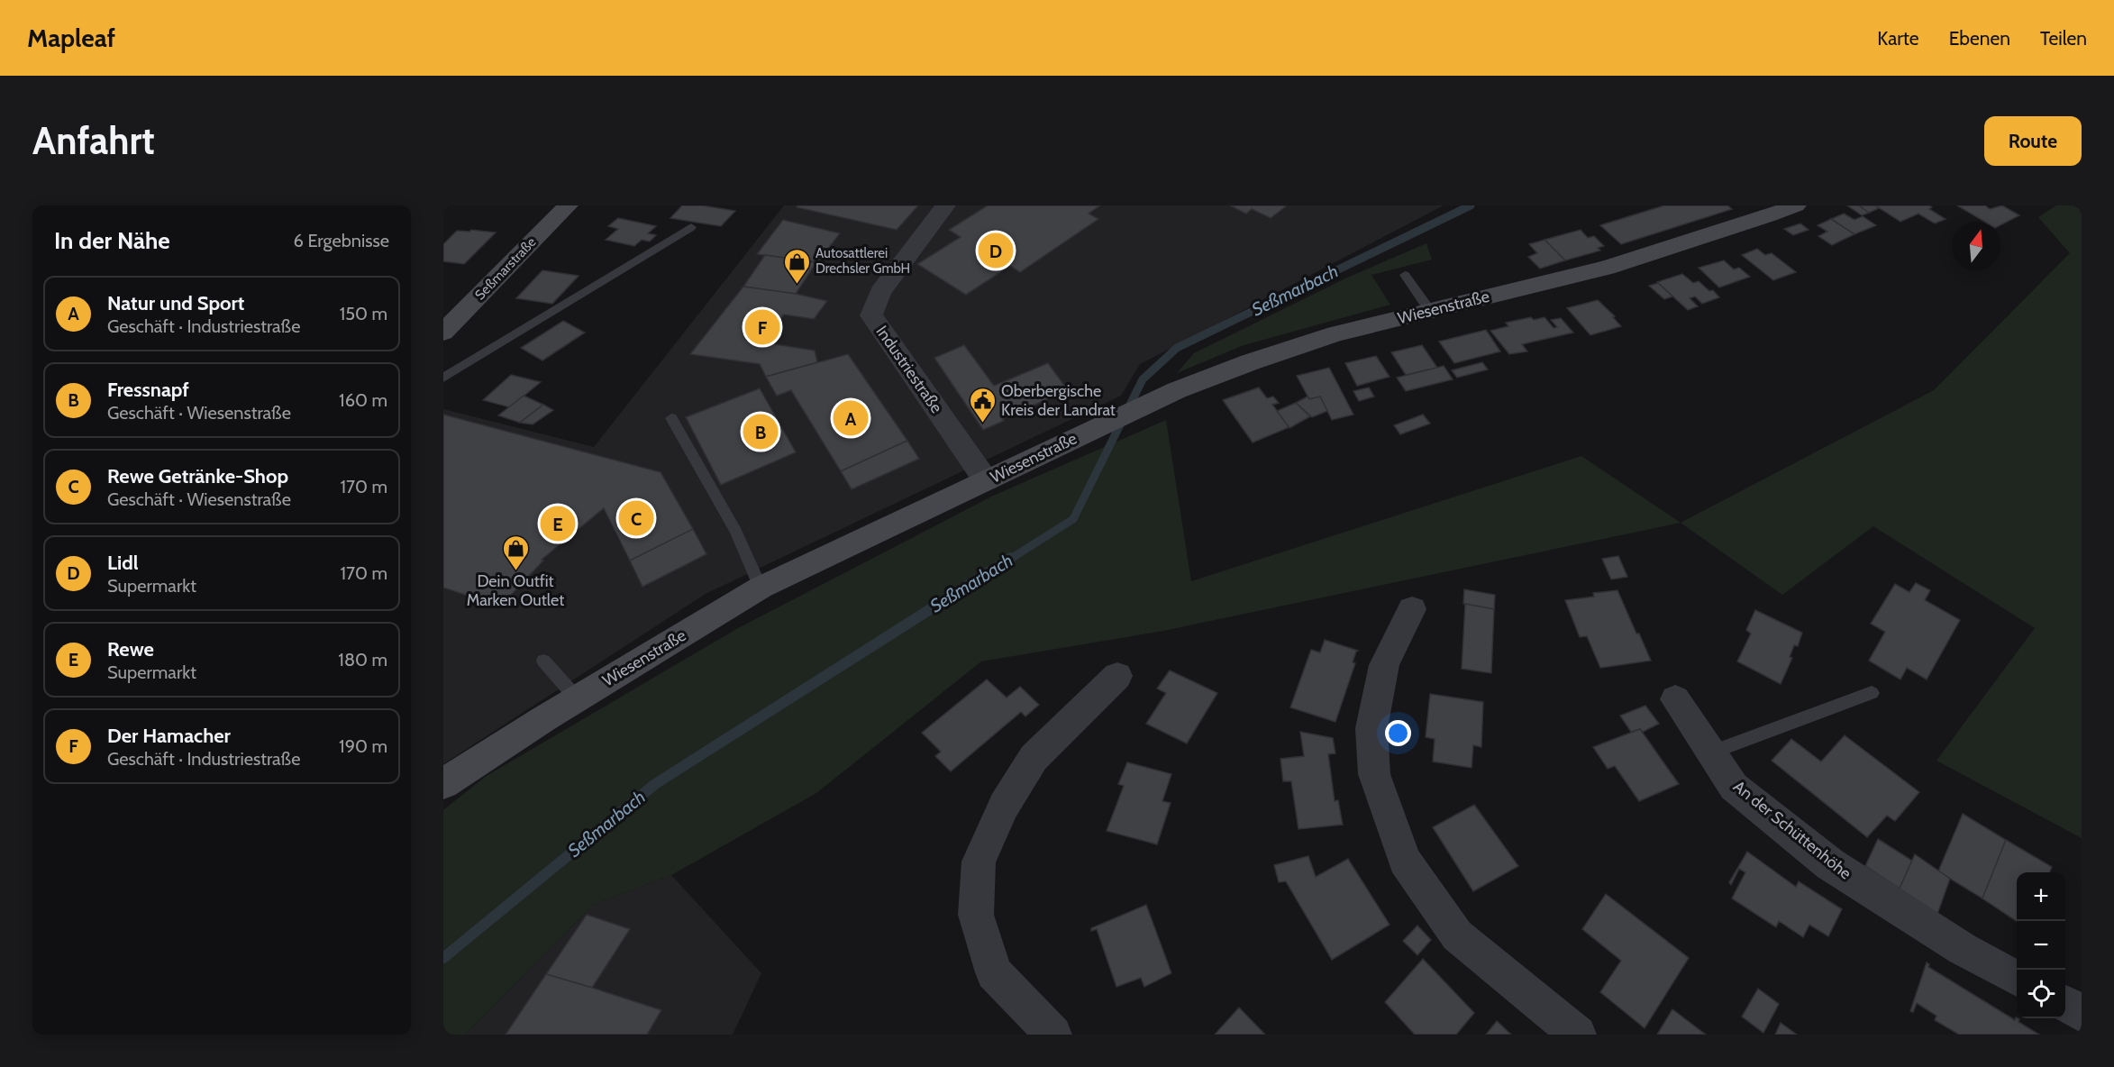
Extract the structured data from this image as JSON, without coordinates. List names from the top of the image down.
{
  "streets": {
    "main road": ["Seßmarstraße", "Wiesenstraße"],
    "street": ["Industriestraße", "An der Schüttenhöhe"]
  },
  "crossings": [
    ["Wiesenstraße", "Industriestraße"]
  ],
  "water": ["Seßmarbach"],
  "places": {
    "shop": ["Autosattlerei Drechsler GmbH", "Dein Outfit Marken Outlet"],
    "public building": ["Oberbergische Kreis der Landrat"]
  },
  "north": "top",
  "page": {
    "header": "Mapleaf",
    "nav": ["Karte", "Ebenen", "Teilen"],
    "buttons": "Route",
    "title": "Anfahrt",
    "heading": ["In der Nähe", "6 Ergebnisse"],
    "pins": [
      "D",
      "F",
      "A",
      "B",
      "C",
      "E"
    ],
    "list": [
      {
        "mark": "A",
        "name": "Natur und Sport",
        "note": "Geschäft · Industriestraße",
        "value": "150 m"
      },
      {
        "mark": "B",
        "name": "Fressnapf",
        "note": "Geschäft · Wiesenstraße",
        "value": "160 m"
      },
      {
        "mark": "C",
        "name": "Rewe Getränke-Shop",
        "note": "Geschäft · Wiesenstraße",
        "value": "170 m"
      },
      {
        "mark": "D",
        "name": "Lidl",
        "note": "Supermarkt",
        "value": "170 m"
      },
      {
        "mark": "E",
        "name": "Rewe",
        "note": "Supermarkt",
        "value": "180 m"
      },
      {
        "mark": "F",
        "name": "Der Hamacher",
        "note": "Geschäft · Industriestraße",
        "value": "190 m"
      }
    ],
    "map_buttons": ["+", "−"]
  }
}
